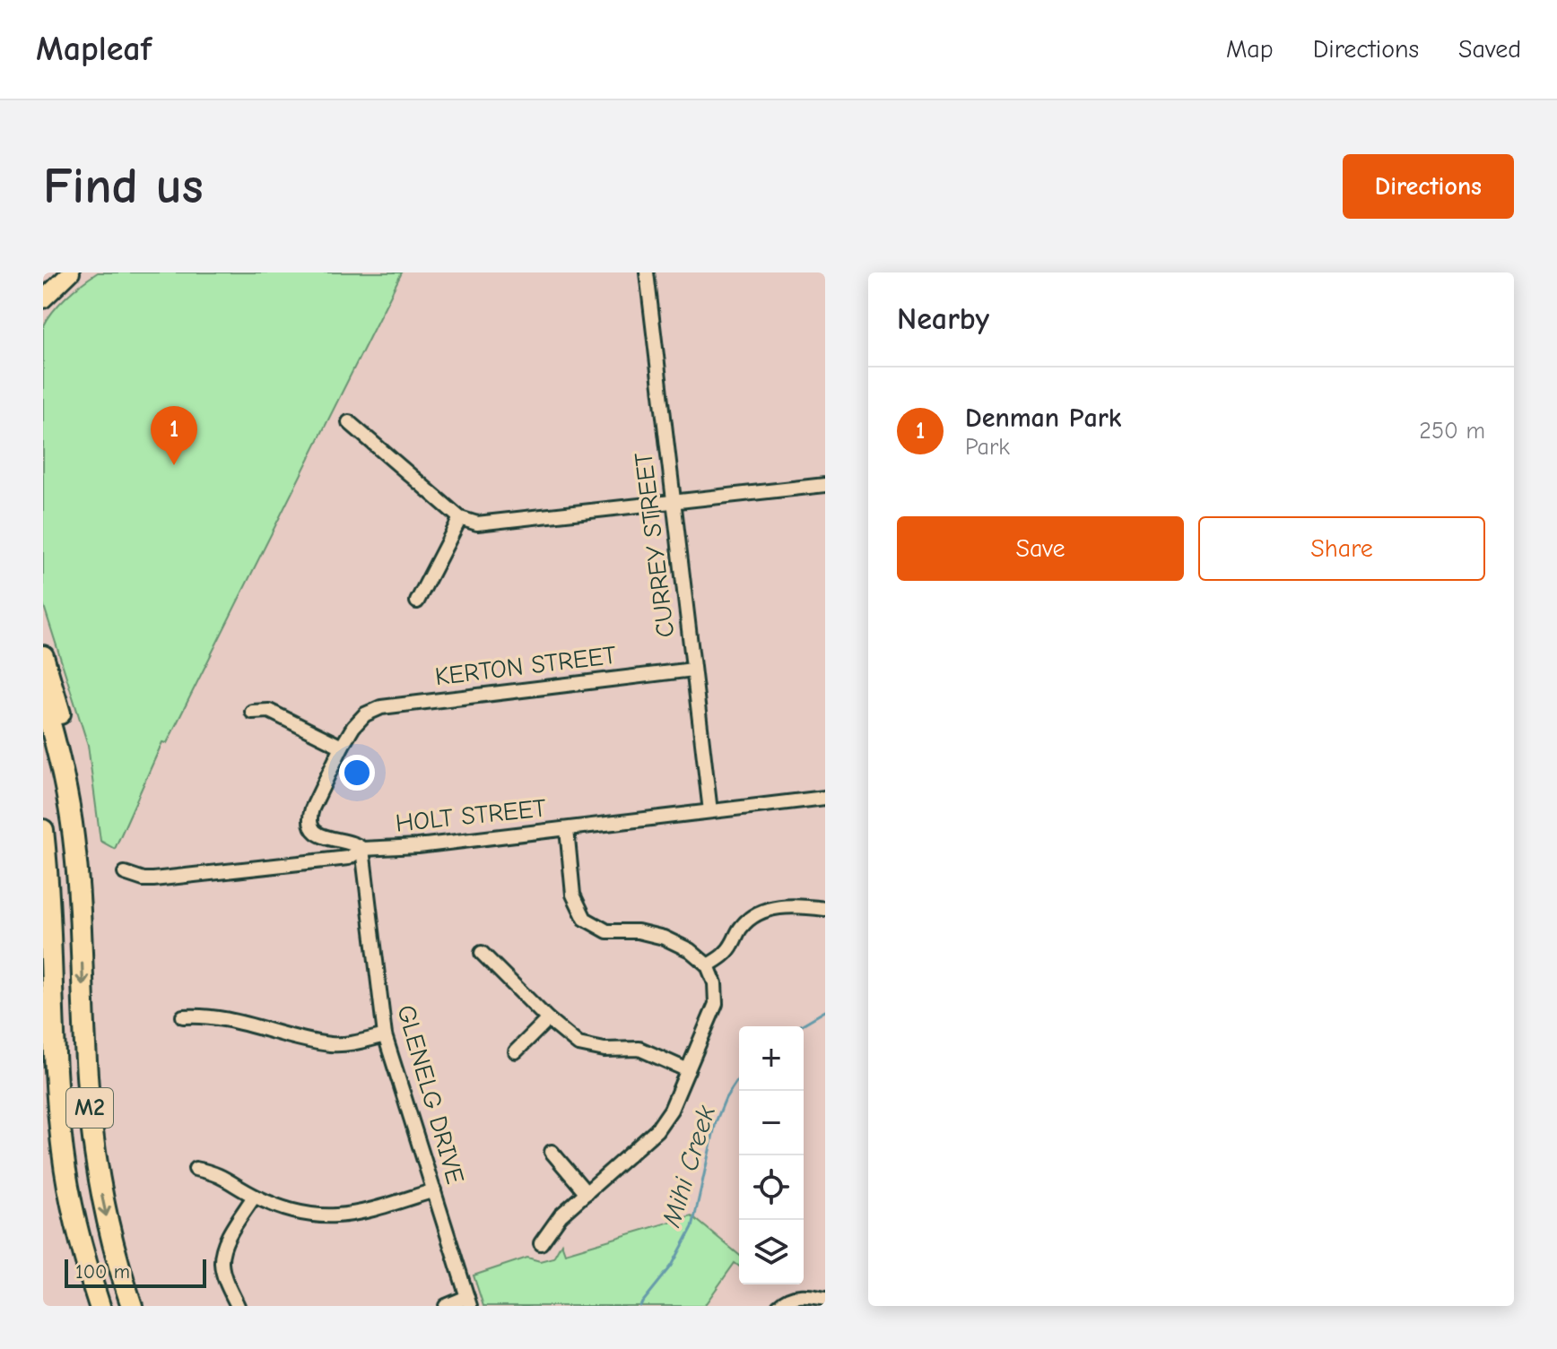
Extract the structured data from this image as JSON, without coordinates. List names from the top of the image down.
{
  "streets": {
    "highway": ["M2"],
    "street": [
      "CURREY STREET",
      "KERTON STREET",
      "HOLT STREET",
      "GLENELG DRIVE"
    ]
  },
  "crossings": [
    ["CURREY STREET", "KERTON STREET"],
    ["CURREY STREET", "HOLT STREET"],
    ["HOLT STREET", "GLENELG DRIVE"]
  ],
  "water": ["Mihi Creek"],
  "scale_bar": "100 m",
  "page": {
    "header": "Mapleaf",
    "nav": ["Map", "Directions", "Saved"],
    "buttons": [
      "Directions",
      ["Save", "Share"]
    ],
    "title": "Find us",
    "heading": "Nearby",
    "list": [
      {
        "mark": "1",
        "name": "Denman Park",
        "note": "Park",
        "value": "250 m"
      }
    ],
    "pins": "1",
    "map_buttons": ["+", "−"],
    "scale": "100 m"
  }
}
